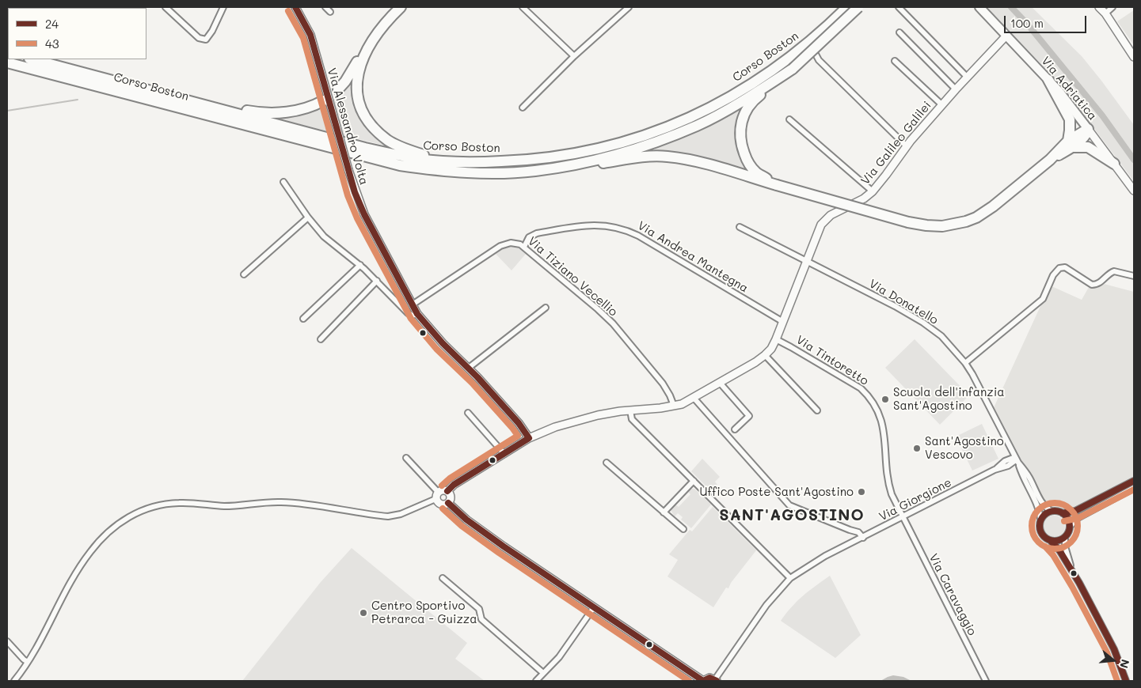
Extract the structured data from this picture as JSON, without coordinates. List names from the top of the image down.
{
  "streets": {
    "highway": ["Corso Boston"],
    "main road": ["Via Adriatica"],
    "street": [
      "Via Alessandro Volta",
      "Via Galileo Galilei",
      "Via Andrea Mantegna",
      "Via Tiziano Vecellio",
      "Via Donatello",
      "Via Tintoretto",
      "Via Giorgione",
      "Via Caravaggio"
    ]
  },
  "crossings": [
    ["Via Adriatica", "Via Galileo Galilei"],
    ["Via Alessandro Volta", "Via Galileo Galilei"],
    ["Via Alessandro Volta", "Via Tiziano Vecellio"],
    ["Via Galileo Galilei", "Via Andrea Mantegna"],
    ["Via Galileo Galilei", "Via Tiziano Vecellio"],
    ["Via Galileo Galilei", "Via Donatello"],
    ["Via Galileo Galilei", "Via Tintoretto"],
    ["Via Andrea Mantegna", "Via Tiziano Vecellio"],
    ["Via Donatello", "Via Giorgione"],
    ["Via Tintoretto", "Via Giorgione"],
    ["Via Tintoretto", "Via Caravaggio"],
    ["Via Giorgione", "Via Caravaggio"]
  ],
  "districts": ["SANT'AGOSTINO"],
  "places": [
    "Scuola dell'infanzia Sant'Agostino",
    "Sant'Agostino Vescovo",
    "Uffico Poste Sant'Agostino",
    "Centro Sportivo Petrarca - Guizza"
  ],
  "lines": ["transit line 24", "transit line 43"],
  "legend": ["24", "43"],
  "scale_bar": "100 m",
  "north": "right"
}
